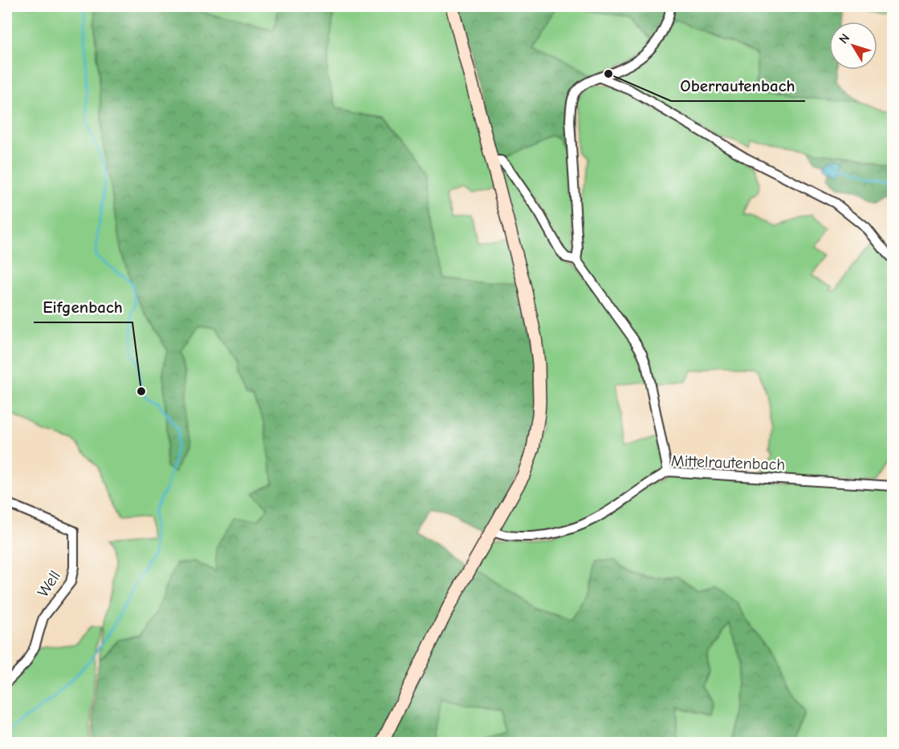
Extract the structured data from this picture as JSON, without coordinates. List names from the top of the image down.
{
  "streets": {
    "street": ["Mittelrautenbach", "Well"]
  },
  "places": ["Oberrautenbach", "Eifgenbach"],
  "north": "top left"
}
